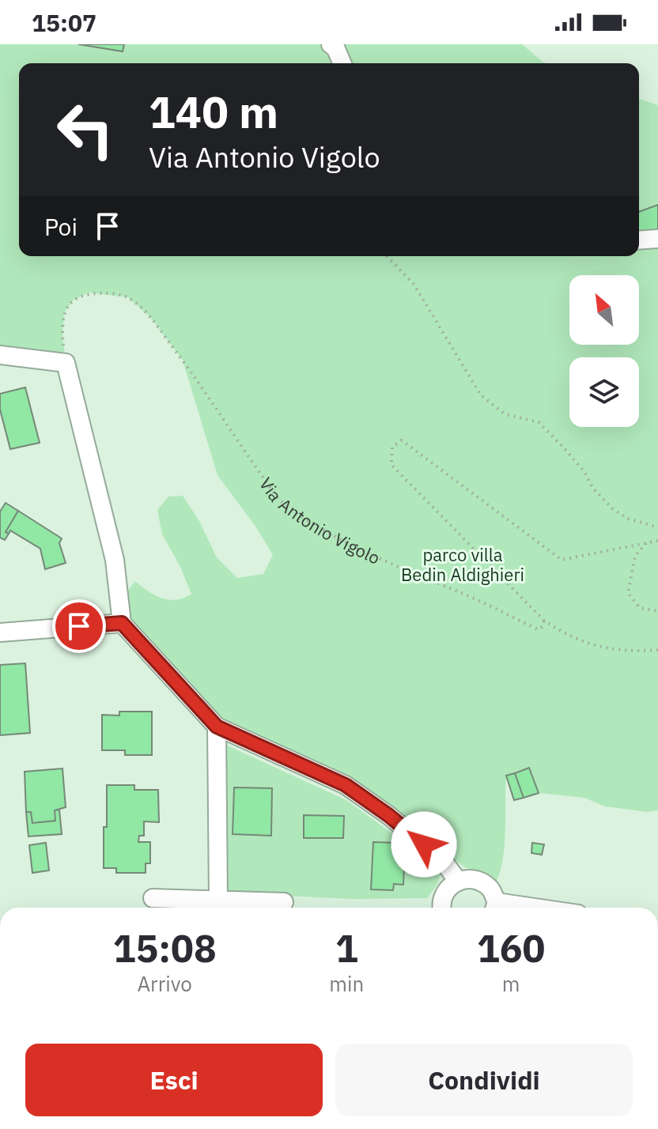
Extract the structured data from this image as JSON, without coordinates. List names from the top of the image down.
{
  "streets": {
    "path": ["Via Antonio Vigolo"]
  },
  "parks": ["parco villa Bedin Aldighieri"],
  "north": "top left",
  "page": {
    "status": "15:07",
    "turn": ["140 m", "Via Antonio Vigolo"],
    "then": "Poi",
    "eta": [
      "15:08",
      "Arrivo",
      "1",
      "min",
      "160",
      "m"
    ],
    "buttons": ["Esci", "Condividi"]
  }
}
